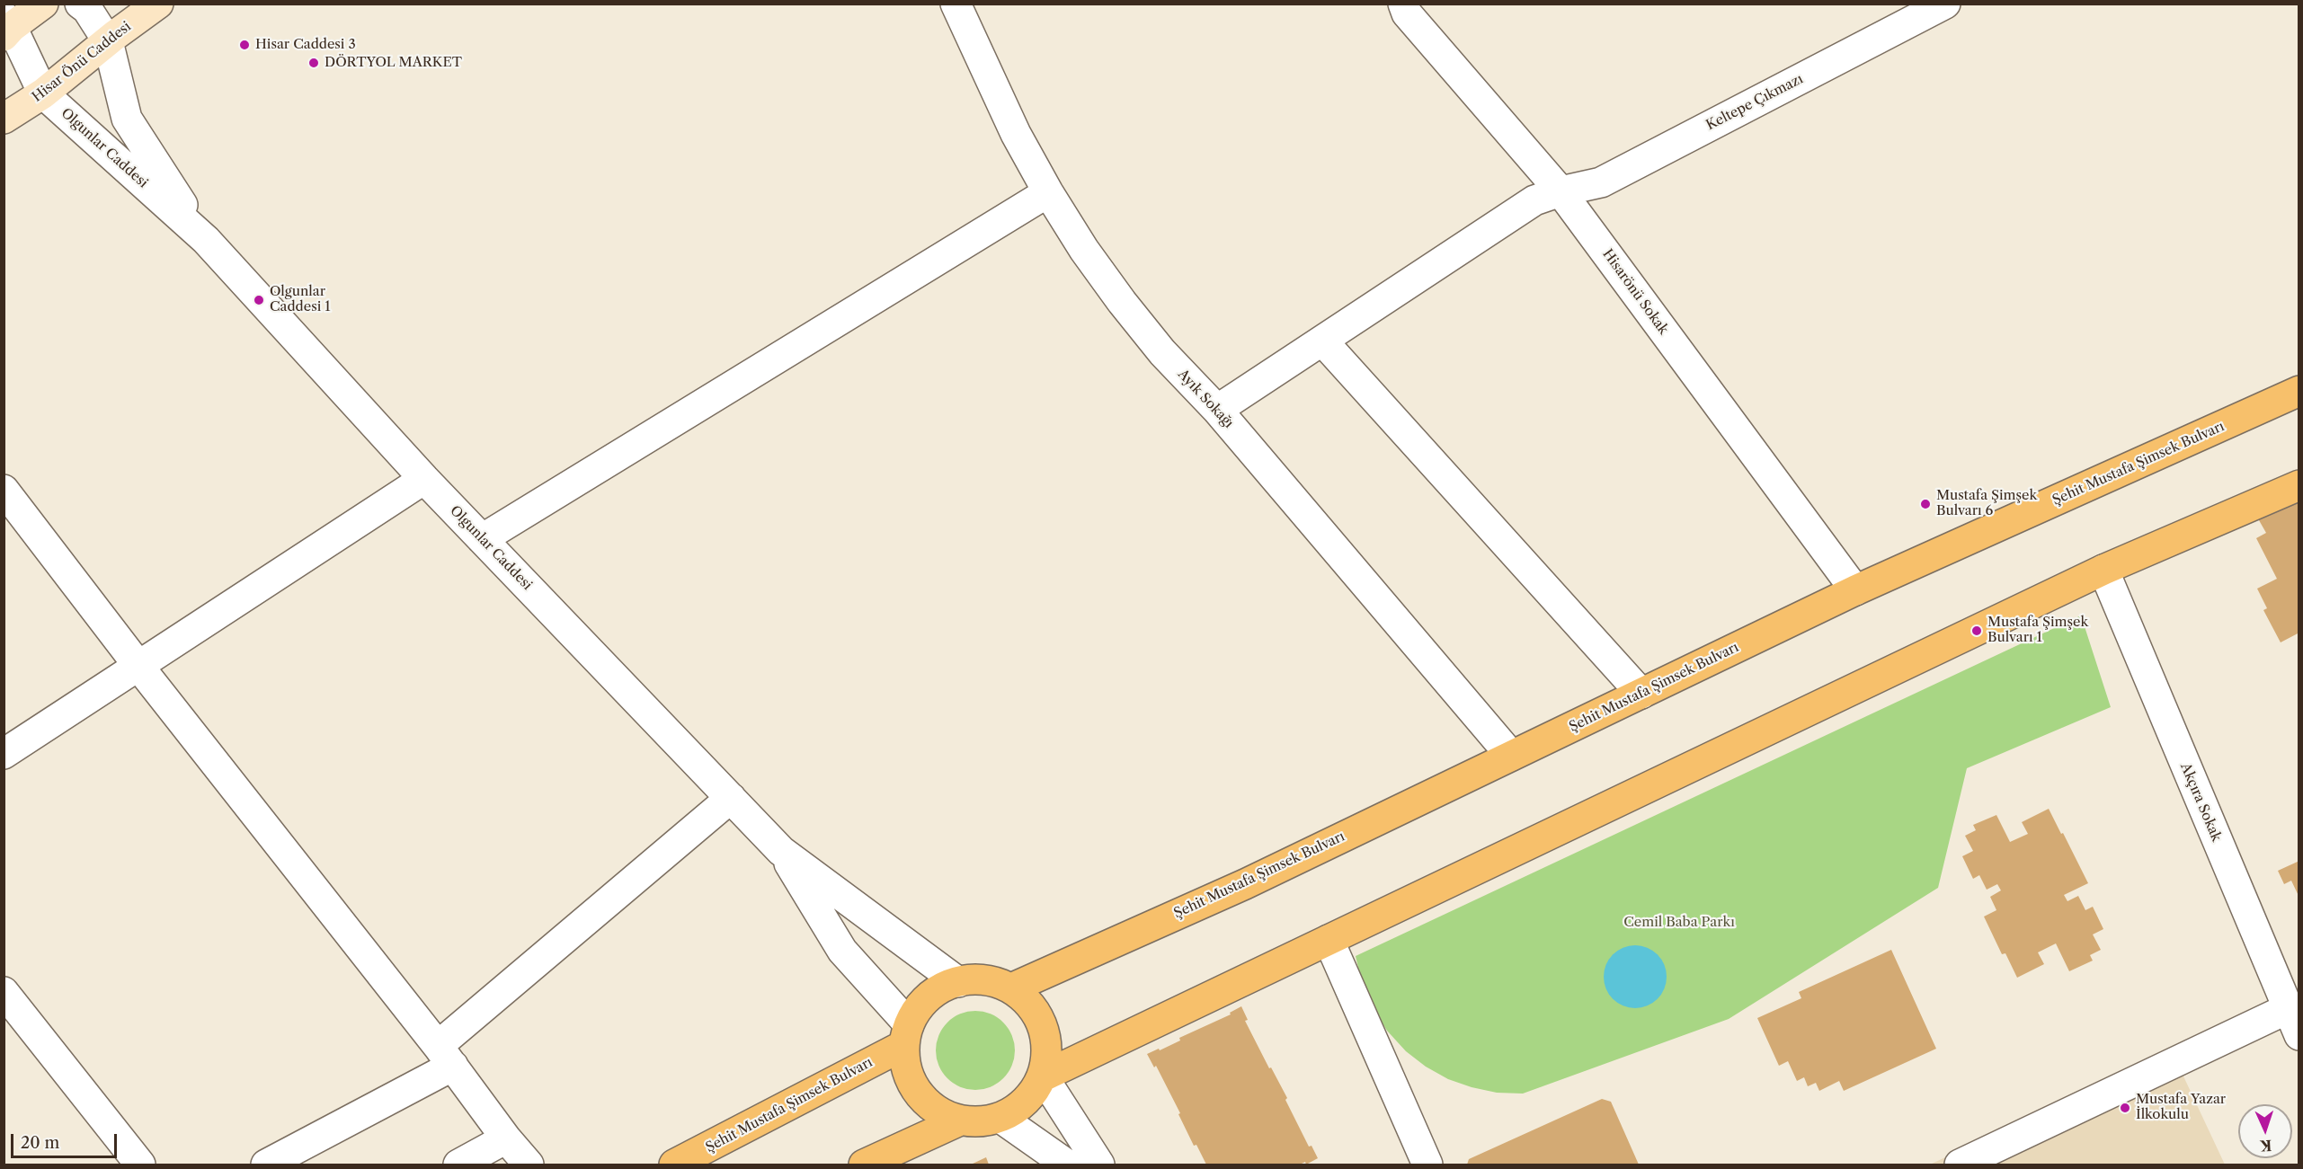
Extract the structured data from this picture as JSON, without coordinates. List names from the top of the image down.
{
  "streets": {
    "main road": ["Hisar Önü Caddesi", "Şehit Mustafa Şimsek Bulvarı"],
    "street": [
      "Keltepe Çıkmazı",
      "Olgunlar Caddesi",
      "Hisarönü Sokak",
      "Ayık Sokağı",
      "Akçıra Sokak"
    ]
  },
  "crossings": [
    ["Hisar Önü Caddesi", "Olgunlar Caddesi"],
    ["Keltepe Çıkmazı", "Hisarönü Sokak"],
    ["Keltepe Çıkmazı", "Ayık Sokağı"],
    ["Hisarönü Sokak", "Şehit Mustafa Şimsek Bulvarı"],
    ["Ayık Sokağı", "Şehit Mustafa Şimsek Bulvarı"]
  ],
  "parks": ["Cemil Baba Parkı"],
  "places": [
    "Hisar Caddesi 3",
    "DÖRTYOL MARKET",
    "Olgunlar Caddesi 1",
    "Mustafa Şimşek Bulvarı 6",
    "Mustafa Şimşek Bulvarı 1",
    "Mustafa Yazar İlkokulu"
  ],
  "scale_bar": "20 m",
  "north": "bottom"
}
